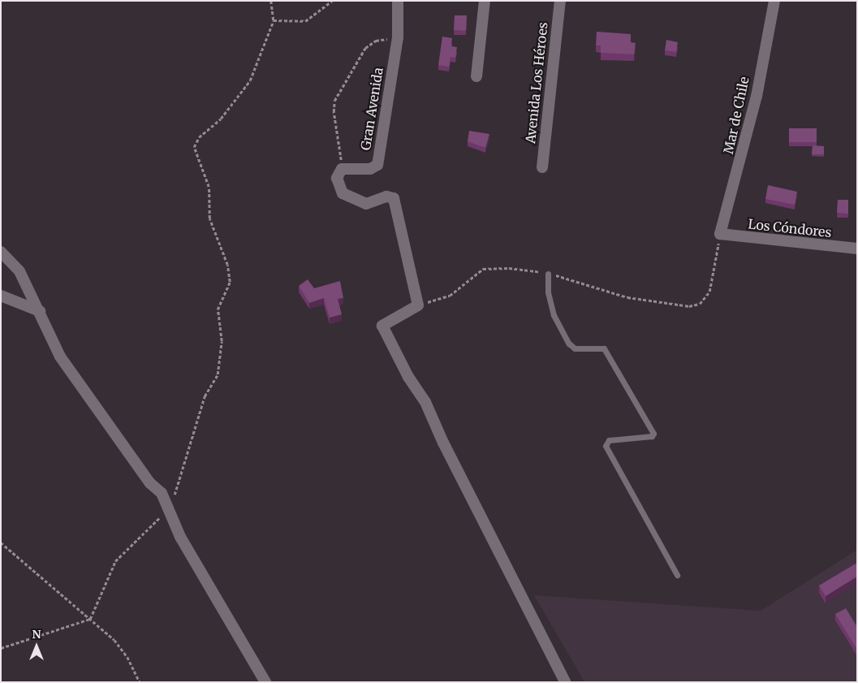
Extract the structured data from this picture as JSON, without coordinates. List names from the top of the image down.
{
  "streets": {
    "street": [
      "Avenida Los Héroes",
      "Gran Avenida",
      "Mar de Chile",
      "Los Cóndores"
    ]
  },
  "crossings": [
    ["Mar de Chile", "Los Cóndores"]
  ],
  "north": "top"
}
